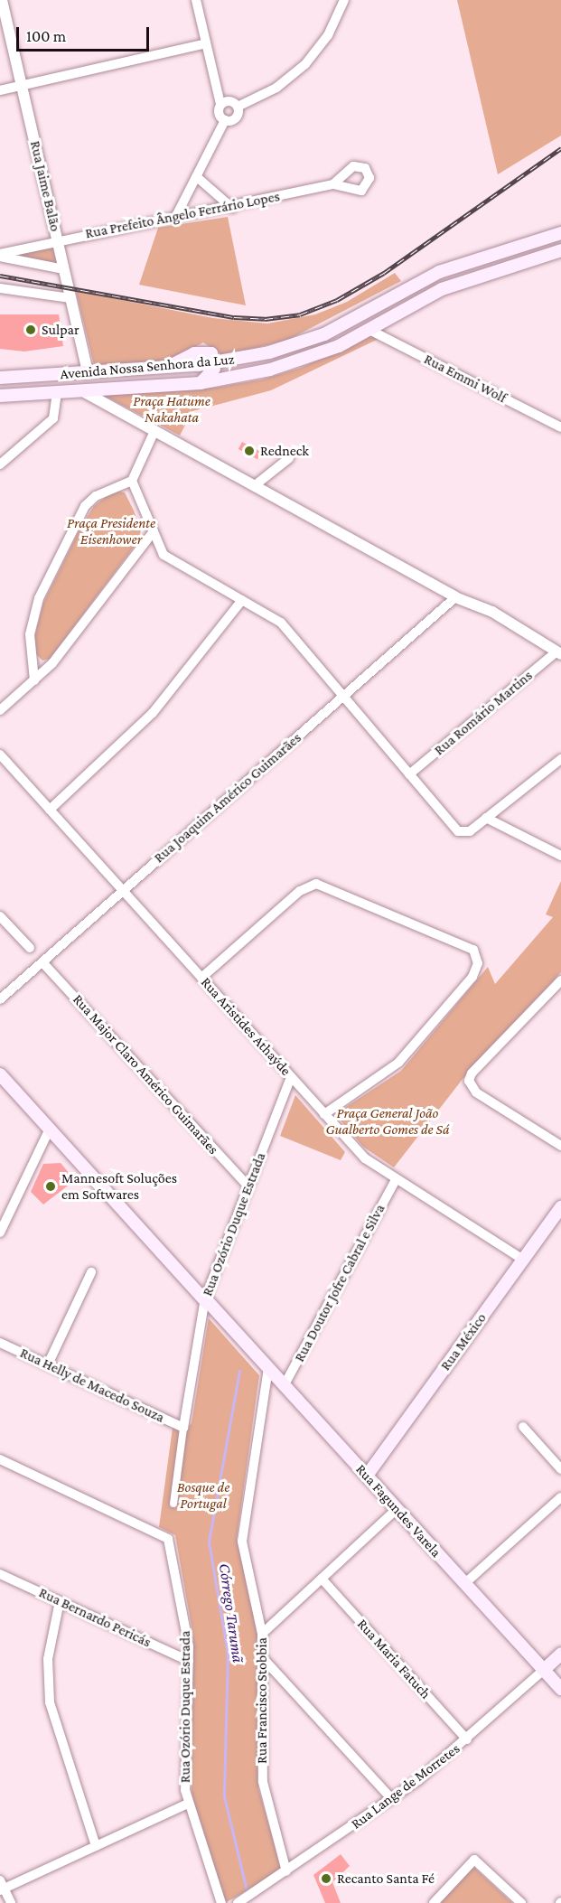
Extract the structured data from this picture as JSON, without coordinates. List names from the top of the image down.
{
  "streets": {
    "main road": [
      "Avenida Nossa Senhora da Luz",
      "Rua México",
      "Rua Fagundes Varela",
      "Rua Lange de Morretes"
    ],
    "street": [
      "Rua Jaime Balão",
      "Rua Prefeito Ângelo Ferrário Lopes",
      "Rua Emmi Wolf",
      "Rua Romário Martins",
      "Rua Joaquim Américo Guimarães",
      "Rua Aristides Athaýde",
      "Rua Major Claro Américo Guimarães",
      "Rua Ozório Duque Estrada",
      "Rua Doutor Jofre Cabral e Silva",
      "Rua Helly de Macedo Souza",
      "Rua Bernardo Pericás",
      "Rua Maria Fatuch",
      "Rua Francisco Stobbia"
    ]
  },
  "crossings": [
    ["Rua Jaime Balão", "Rua Prefeito Ângelo Ferrário Lopes"],
    ["Rua Jaime Balão", "Avenida Nossa Senhora da Luz"],
    ["Avenida Nossa Senhora da Luz", "Rua Emmi Wolf"],
    ["Rua Joaquim Américo Guimarães", "Rua Aristides Athaýde"],
    ["Rua Joaquim Américo Guimarães", "Rua Major Claro Américo Guimarães"],
    ["Rua Aristides Athaýde", "Rua Ozório Duque Estrada"],
    ["Rua Aristides Athaýde", "Rua Doutor Jofre Cabral e Silva"],
    ["Rua Aristides Athaýde", "Rua México"],
    ["Rua Major Claro Américo Guimarães", "Rua Ozório Duque Estrada"],
    ["Rua Ozório Duque Estrada", "Rua Helly de Macedo Souza"],
    ["Rua Ozório Duque Estrada", "Rua Fagundes Varela"],
    ["Rua Ozório Duque Estrada", "Rua Bernardo Pericás"],
    ["Rua Doutor Jofre Cabral e Silva", "Rua Fagundes Varela"],
    ["Rua México", "Rua Fagundes Varela"],
    ["Rua Fagundes Varela", "Rua Francisco Stobbia"],
    ["Rua Fagundes Varela", "Rua Lange de Morretes"],
    ["Rua Maria Fatuch", "Rua Lange de Morretes"],
    ["Rua Francisco Stobbia", "Rua Lange de Morretes"]
  ],
  "water": ["Córrego Tarumã"],
  "parks": [
    "Praça Hatume Nakahata",
    "Praça Presidente Eisenhower",
    "Praça General João Gualberto Gomes de Sá",
    "Bosque de Portugal"
  ],
  "places": [
    "Sulpar",
    "Redneck",
    "Mannesoft Soluções em Softwares",
    "Recanto Santa Fé"
  ],
  "scale_bar": "100 m"
}
